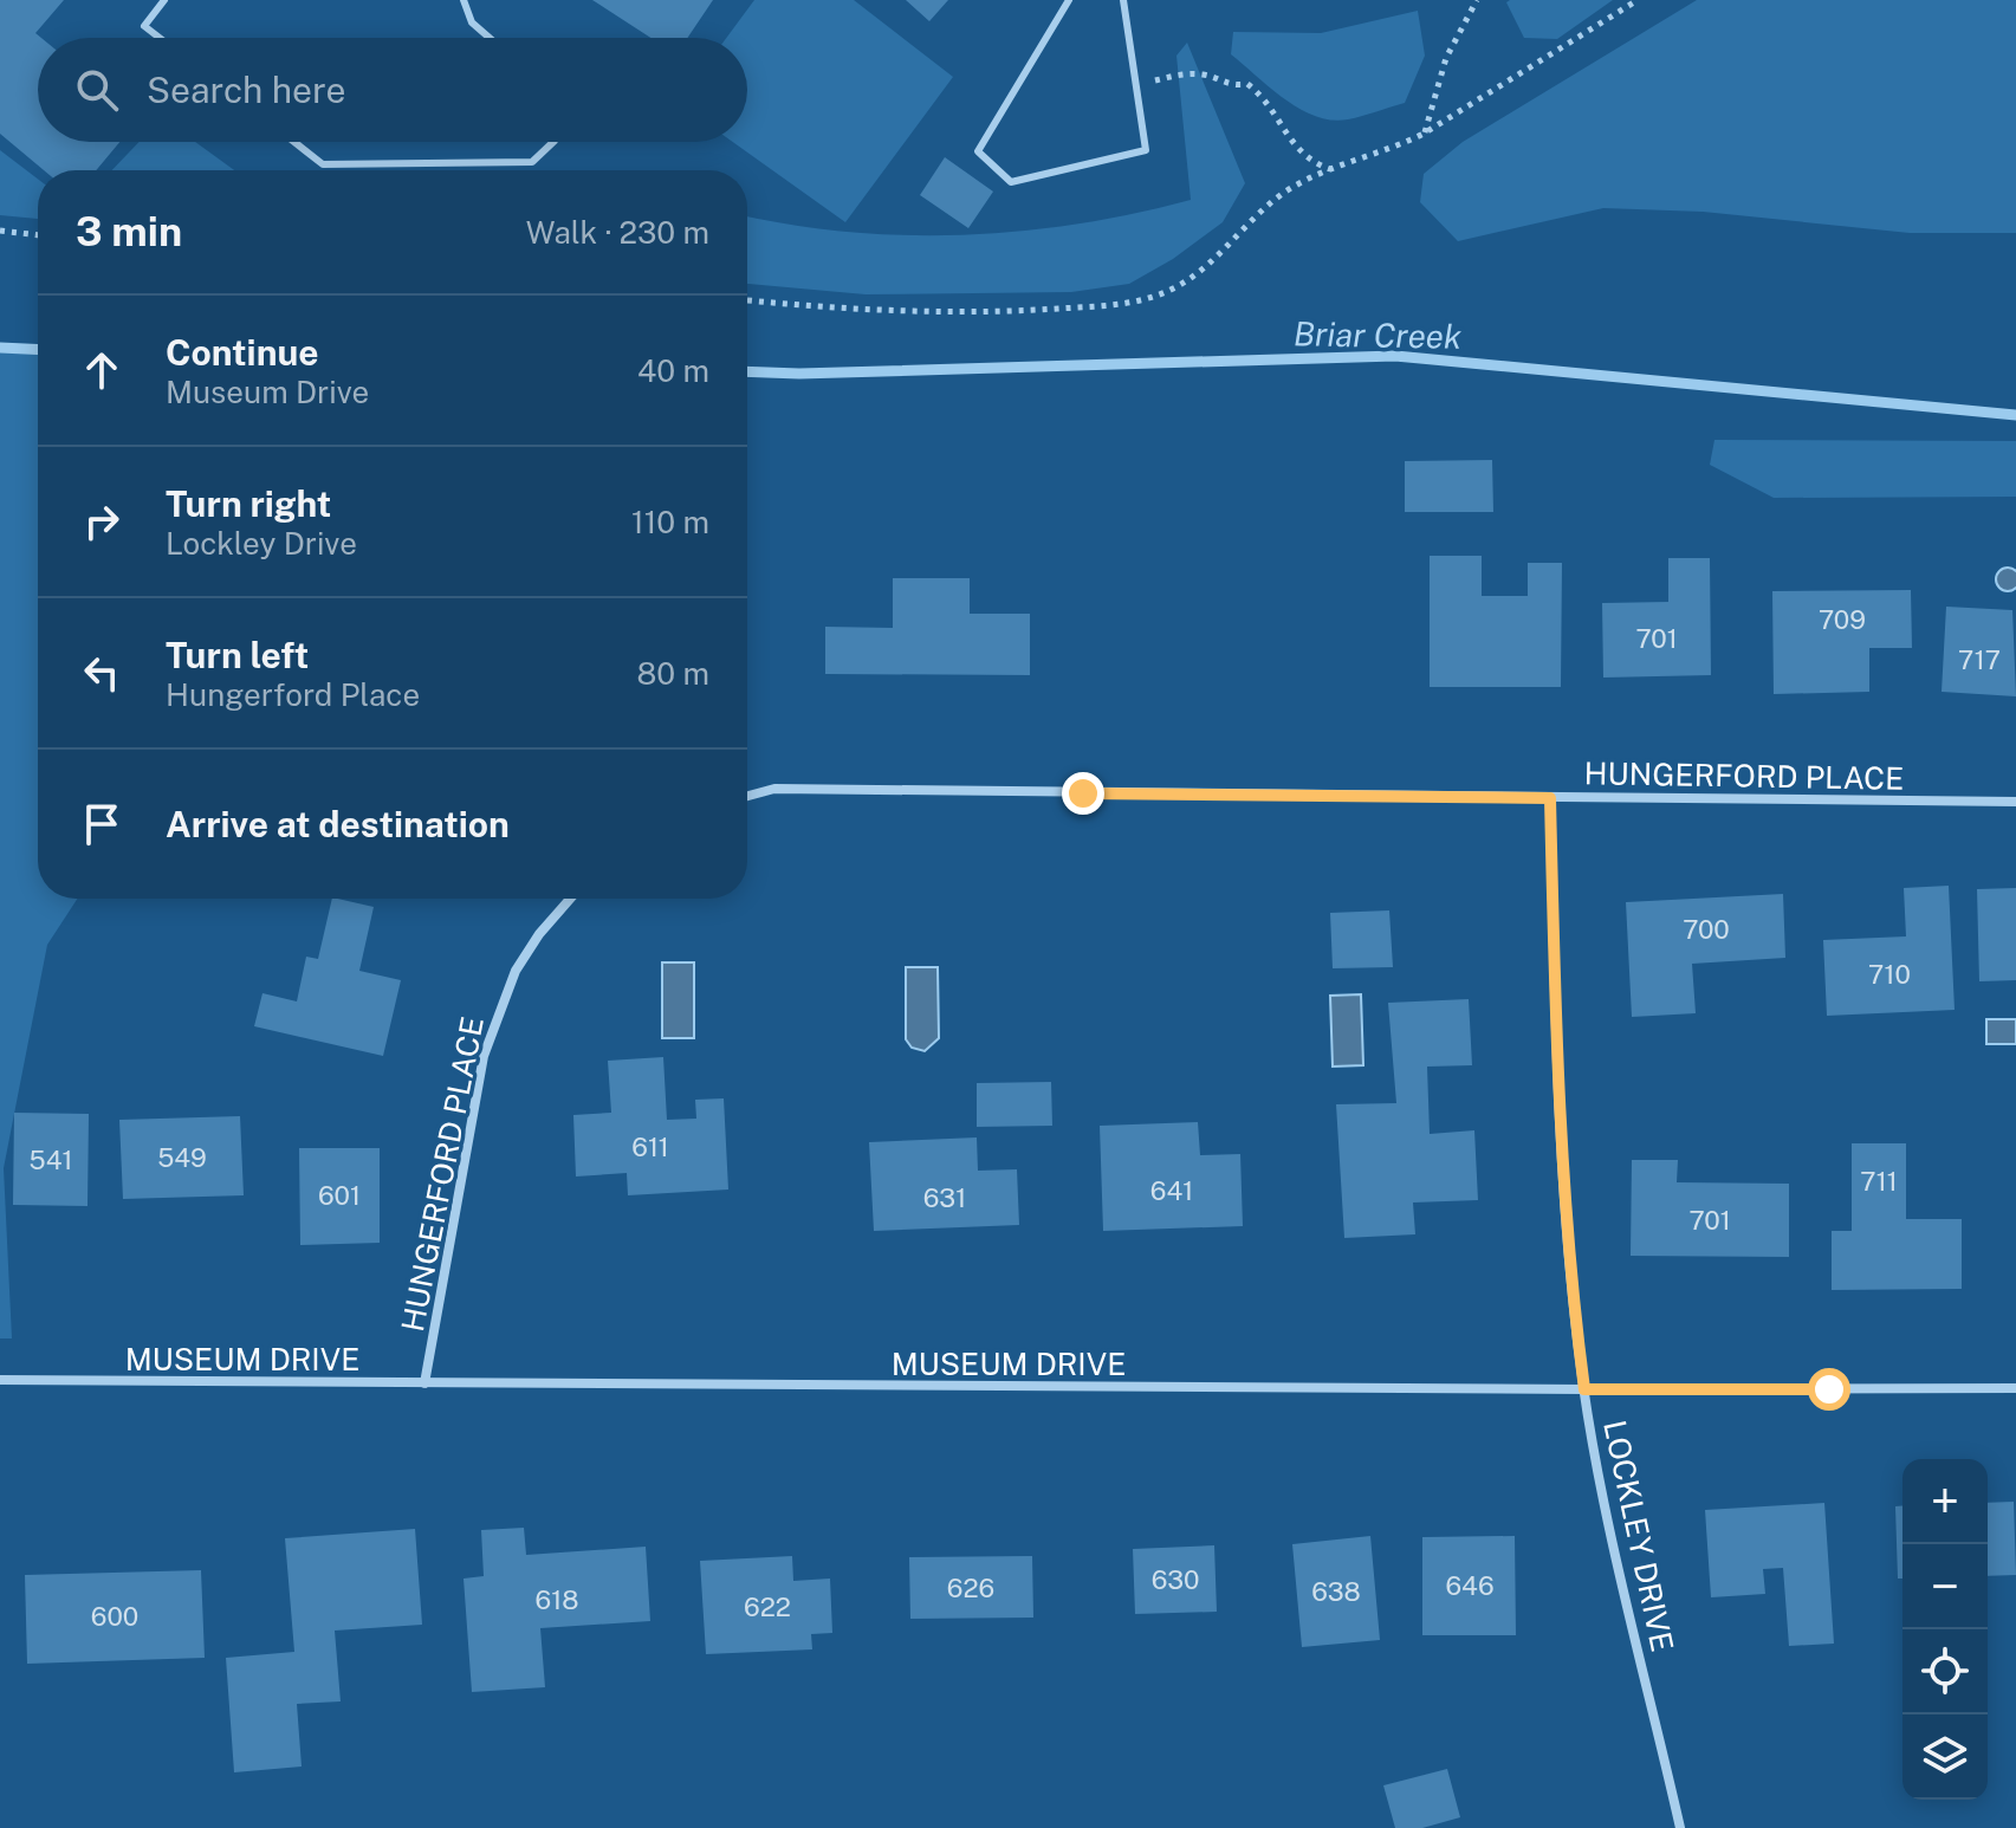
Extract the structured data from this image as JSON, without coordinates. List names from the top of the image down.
{
  "streets": {
    "street": ["HUNGERFORD PLACE", "MUSEUM DRIVE", "LOCKLEY DRIVE"]
  },
  "crossings": [
    ["HUNGERFORD PLACE", "MUSEUM DRIVE"],
    ["HUNGERFORD PLACE", "LOCKLEY DRIVE"],
    ["MUSEUM DRIVE", "LOCKLEY DRIVE"]
  ],
  "water": ["Briar Creek"],
  "house_numbers": [
    "709",
    "701",
    "717",
    "700",
    "710",
    "611",
    "549",
    "541",
    "711",
    "641",
    "601",
    "631",
    "701",
    "630",
    "646",
    "626",
    "638",
    "618",
    "622",
    "600"
  ],
  "page": {
    "search": "Search here",
    "heading": ["3 min", "Walk · 230 m"],
    "list": [
      ["Continue", "Museum Drive", "40 m"],
      ["Turn right", "Lockley Drive", "110 m"],
      ["Turn left", "Hungerford Place", "80 m"],
      "Arrive at destination"
    ],
    "map_buttons": ["+", "−"]
  }
}
